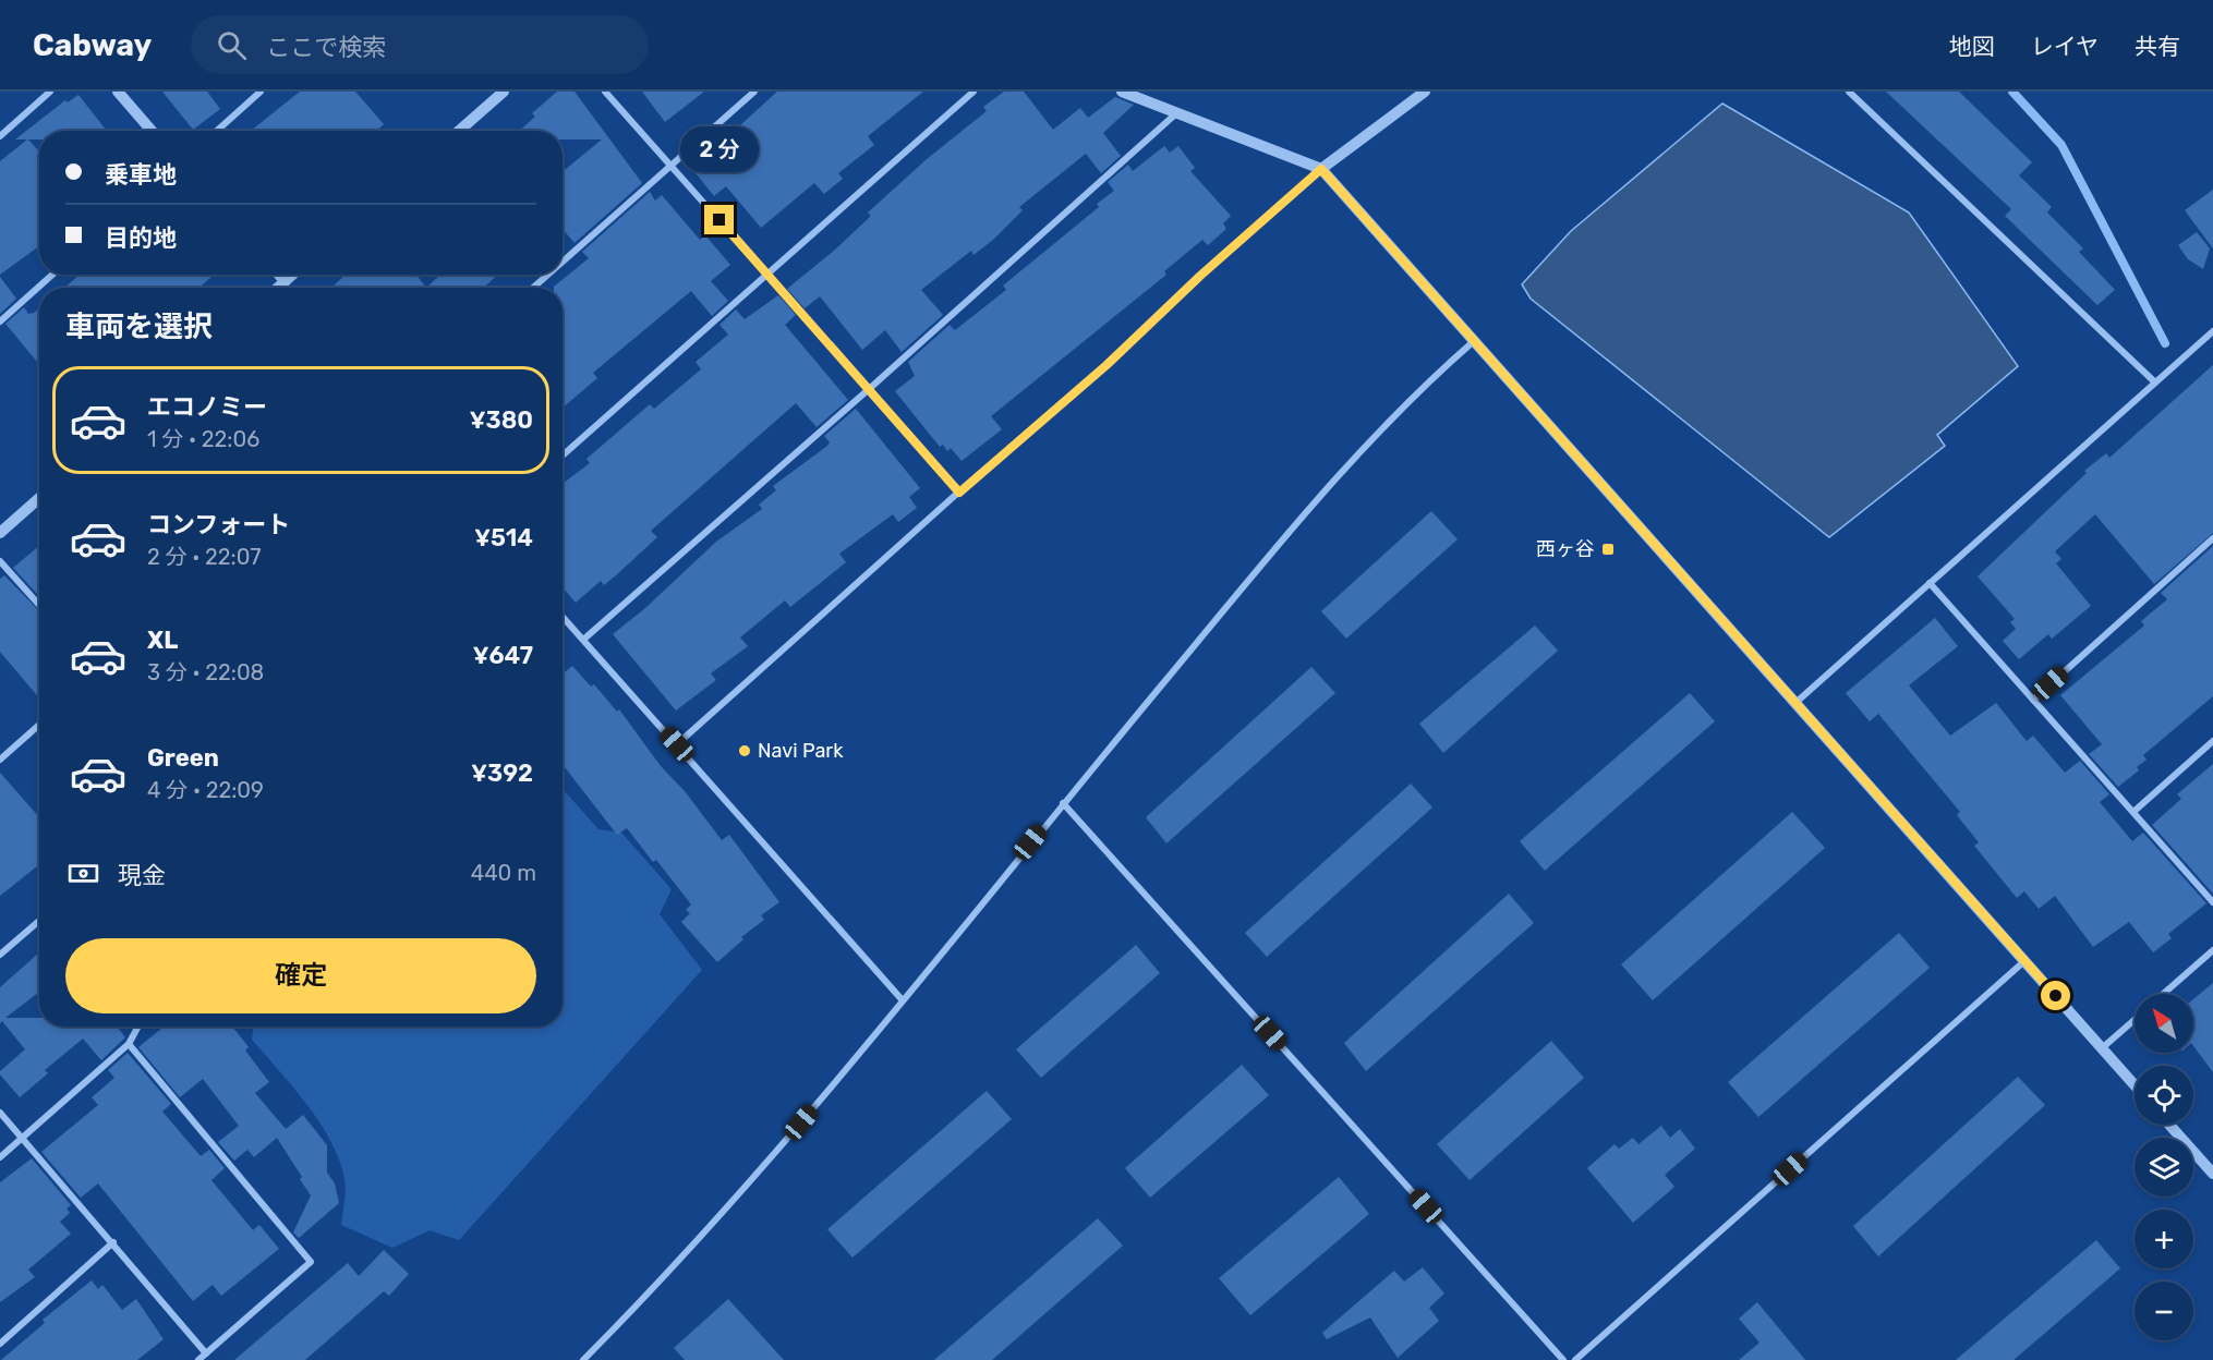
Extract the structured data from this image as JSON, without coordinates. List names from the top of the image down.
{
  "places": {
    "transit": ["西ヶ谷"],
    "other": ["Navi Park"]
  },
  "north": "top left",
  "page": {
    "header": "Cabway",
    "search": "ここで検索",
    "nav": ["地図", "レイヤ", "共有"],
    "bubble": "2 分",
    "banner": ["乗車地", "目的地"],
    "heading": "車両を選択",
    "list": [
      {
        "name": "エコノミー",
        "note": "1 分 · 22:06",
        "value": "¥380"
      },
      {
        "name": "コンフォート",
        "note": "2 分 · 22:07",
        "value": "¥514"
      },
      {
        "name": "XL",
        "note": "3 分 · 22:08",
        "value": "¥647"
      },
      {
        "name": "Green",
        "note": "4 分 · 22:09",
        "value": "¥392"
      }
    ],
    "pay": ["現金", "440 m"],
    "buttons": "確定",
    "map_buttons": ["+", "−"]
  }
}
